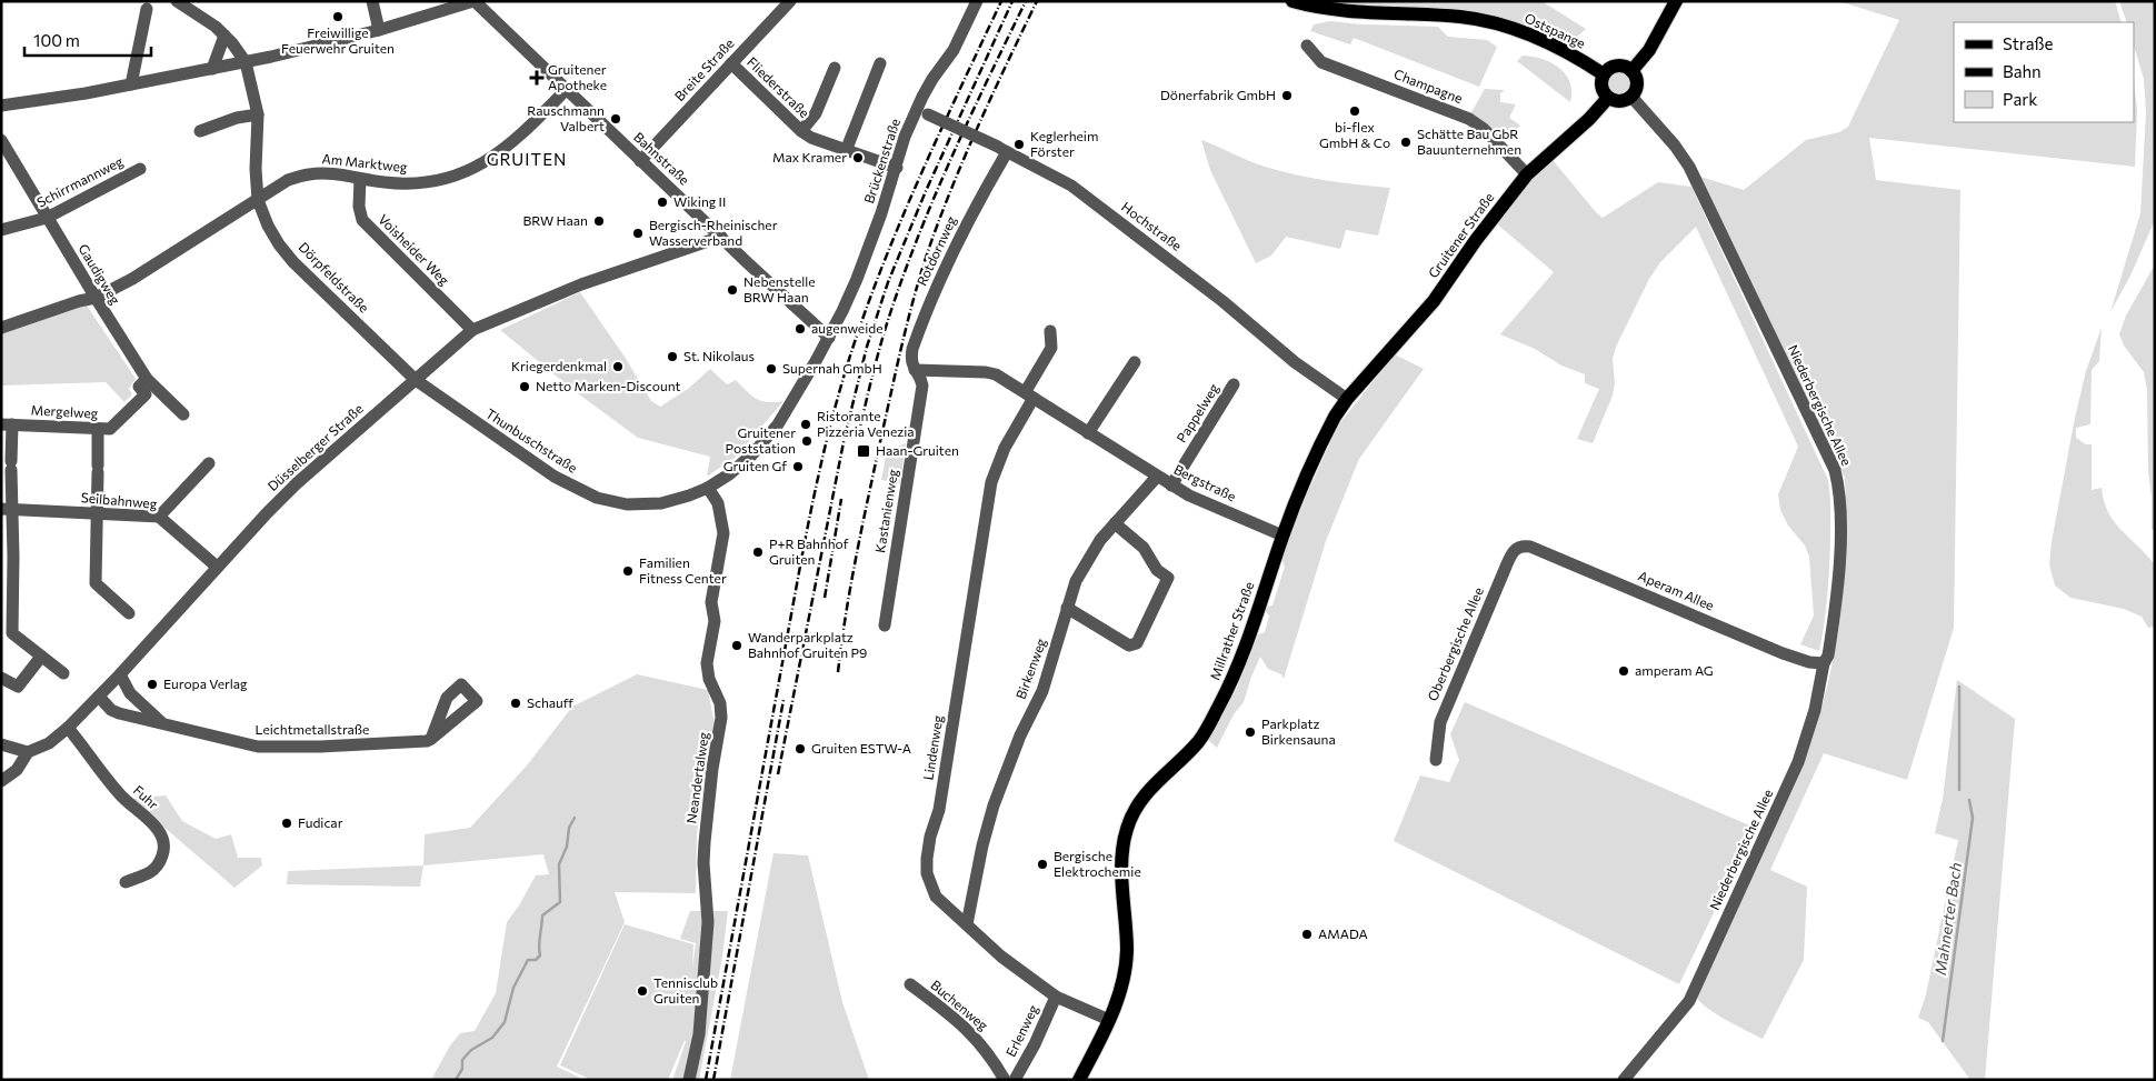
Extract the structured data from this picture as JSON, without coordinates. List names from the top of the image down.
{
  "streets": {
    "main road": ["Ostspange", "Gruitener Straße", "Millrather Straße"],
    "street": [
      "Breite Straße",
      "Champagne",
      "Fliederstraße",
      "Bahnstraße",
      "Brückenstraße",
      "Am Marktweg",
      "Schirrmannweg",
      "Hochstraße",
      "Voisheider Weg",
      "Rotdornweg",
      "Gaudigweg",
      "Dörpfeldstraße",
      "Niederbergische Allee",
      "Mergelweg",
      "Pappelweg",
      "Thunbuschstraße",
      "Düsselberger Straße",
      "Bergstraße",
      "Seilbahnweg",
      "Kastanienweg",
      "Aperam Allee",
      "Oberbergische Allee",
      "Birkenweg",
      "Leichtmetallstraße",
      "Lindenweg",
      "Neandertalweg",
      "Fuhr",
      "Buchenweg",
      "Erlenweg"
    ]
  },
  "crossings": [
    ["Ostspange", "Gruitener Straße"],
    ["Ostspange", "Niederbergische Allee"],
    ["Breite Straße", "Fliederstraße"],
    ["Breite Straße", "Bahnstraße"],
    ["Champagne", "Gruitener Straße"],
    ["Fliederstraße", "Brückenstraße"],
    ["Bahnstraße", "Brückenstraße"],
    ["Bahnstraße", "Am Marktweg"],
    ["Bahnstraße", "Dörpfeldstraße"],
    ["Bahnstraße", "Thunbuschstraße"],
    ["Bahnstraße", "Düsselberger Straße"],
    ["Brückenstraße", "Hochstraße"],
    ["Brückenstraße", "Thunbuschstraße"],
    ["Am Marktweg", "Voisheider Weg"],
    ["Am Marktweg", "Gaudigweg"],
    ["Am Marktweg", "Dörpfeldstraße"],
    ["Schirrmannweg", "Gaudigweg"],
    ["Hochstraße", "Gruitener Straße"],
    ["Hochstraße", "Rotdornweg"],
    ["Hochstraße", "Millrather Straße"],
    ["Gruitener Straße", "Niederbergische Allee"],
    ["Gruitener Straße", "Millrather Straße"],
    ["Voisheider Weg", "Düsselberger Straße"],
    ["Rotdornweg", "Bergstraße"],
    ["Rotdornweg", "Kastanienweg"],
    ["Gaudigweg", "Mergelweg"],
    ["Dörpfeldstraße", "Thunbuschstraße"],
    ["Dörpfeldstraße", "Düsselberger Straße"],
    ["Niederbergische Allee", "Aperam Allee"],
    ["Pappelweg", "Bergstraße"],
    ["Thunbuschstraße", "Düsselberger Straße"],
    ["Thunbuschstraße", "Neandertalweg"],
    ["Düsselberger Straße", "Seilbahnweg"],
    ["Düsselberger Straße", "Leichtmetallstraße"],
    ["Düsselberger Straße", "Fuhr"],
    ["Bergstraße", "Kastanienweg"],
    ["Bergstraße", "Millrather Straße"],
    ["Bergstraße", "Birkenweg"],
    ["Bergstraße", "Lindenweg"],
    ["Aperam Allee", "Oberbergische Allee"],
    ["Millrather Straße", "Lindenweg"],
    ["Birkenweg", "Lindenweg"],
    ["Lindenweg", "Erlenweg"]
  ],
  "districts": ["GRUITEN"],
  "water": ["Mahnerter Bach"],
  "places": {
    "other": [
      "Freiwillige Feuerwehr Gruiten",
      "Dönerfabrik GmbH",
      "bi-flex GmbH & Co",
      "Rauschmann Valbert",
      "Schätte Bau GbR Bauunternehmen",
      "Keglerheim Förster",
      "Max Kramer",
      "Wiking II",
      "BRW Haan",
      "Bergisch-Rheinischer Wasserverband",
      "Nebenstelle BRW Haan",
      "augenweide",
      "St. Nikolaus",
      "Kriegerdenkmal",
      "Supernah GmbH",
      "Netto Marken-Discount",
      "Ristorante Pizzeria Venezia",
      "Gruitener Poststation",
      "Gruiten Gf",
      "P+R Bahnhof Gruiten",
      "Familien Fitness Center",
      "Wanderparkplatz Bahnhof Gruiten P9",
      "amperam AG",
      "Europa Verlag",
      "Schauff",
      "Parkplatz Birkensauna",
      "Gruiten ESTW-A",
      "Fudicar",
      "Bergische Elektrochemie",
      "AMADA",
      "Tennisclub Gruiten"
    ],
    "health": ["Gruitener Apotheke"],
    "transit": ["Haan-Gruiten"]
  },
  "legend": ["Straße", "Bahn", "Park"],
  "scale_bar": "100 m"
}
